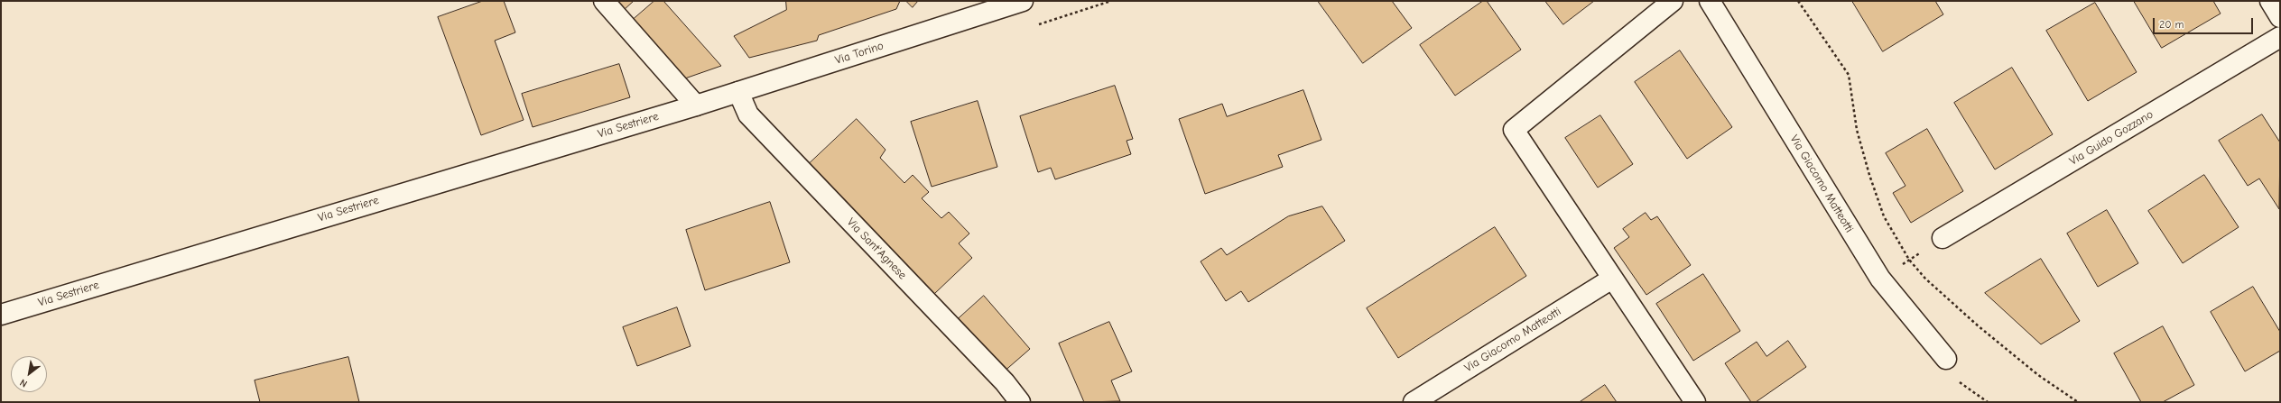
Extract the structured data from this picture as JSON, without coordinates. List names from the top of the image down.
{
  "streets": {
    "street": [
      "Via Torino",
      "Via Sestriere",
      "Via Guido Gozzano",
      "Via Giacomo Matteotti",
      "Via Sant'Agnese"
    ]
  },
  "crossings": [
    ["Via Torino", "Via Sestriere"],
    ["Via Torino", "Via Sant'Agnese"]
  ],
  "scale_bar": "20 m",
  "north": "bottom left"
}
